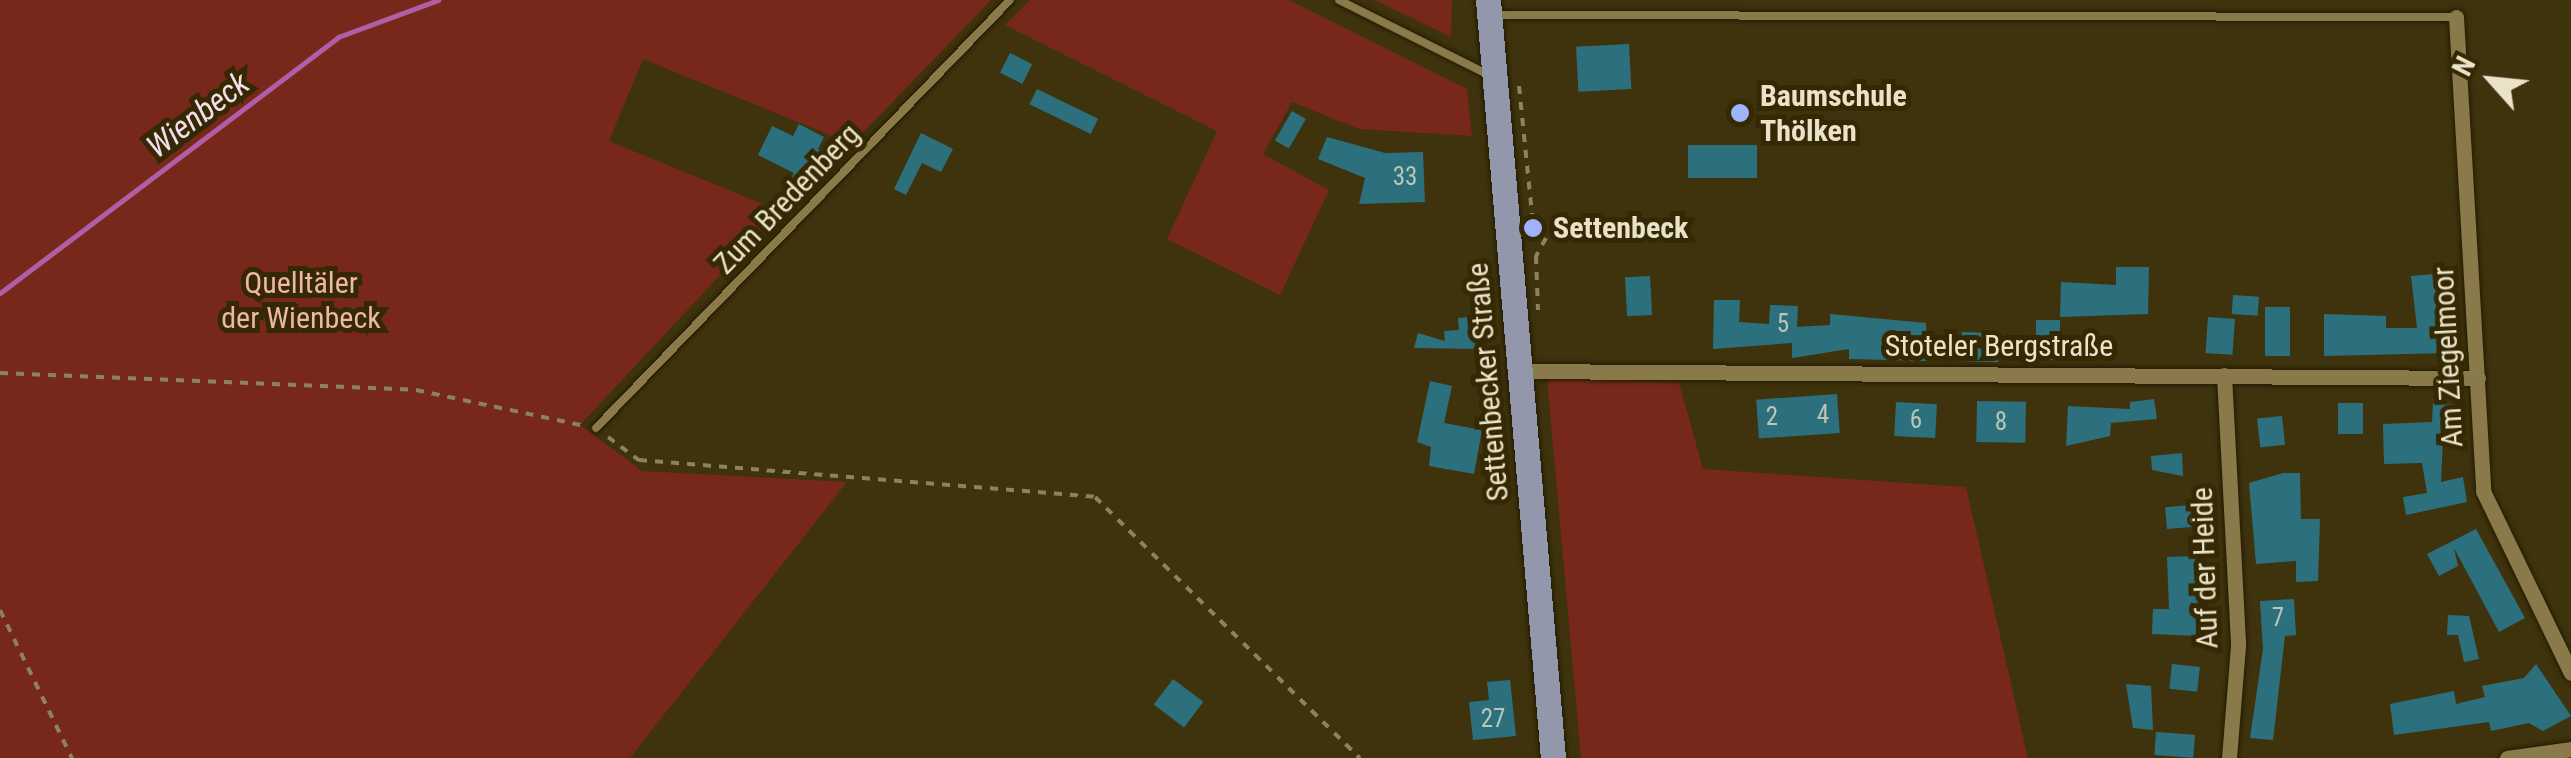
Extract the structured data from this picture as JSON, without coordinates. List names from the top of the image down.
{
  "streets": {
    "main road": ["Settenbecker Straße"],
    "street": ["Stoteler Bergstraße", "Am Ziegelmoor", "Auf der Heide"],
    "lane": ["Zum Bredenberg"]
  },
  "crossings": [
    ["Stoteler Bergstraße", "Am Ziegelmoor"],
    ["Stoteler Bergstraße", "Settenbecker Straße"],
    ["Stoteler Bergstraße", "Auf der Heide"]
  ],
  "water": ["Wienbeck"],
  "parks": ["Quelltäler der Wienbeck"],
  "places": ["Baumschule Thölken", "Settenbeck"],
  "house_numbers": [
    "33",
    "5",
    "4",
    "2",
    "6",
    "8",
    "7",
    "27"
  ],
  "north": "top left"
}
